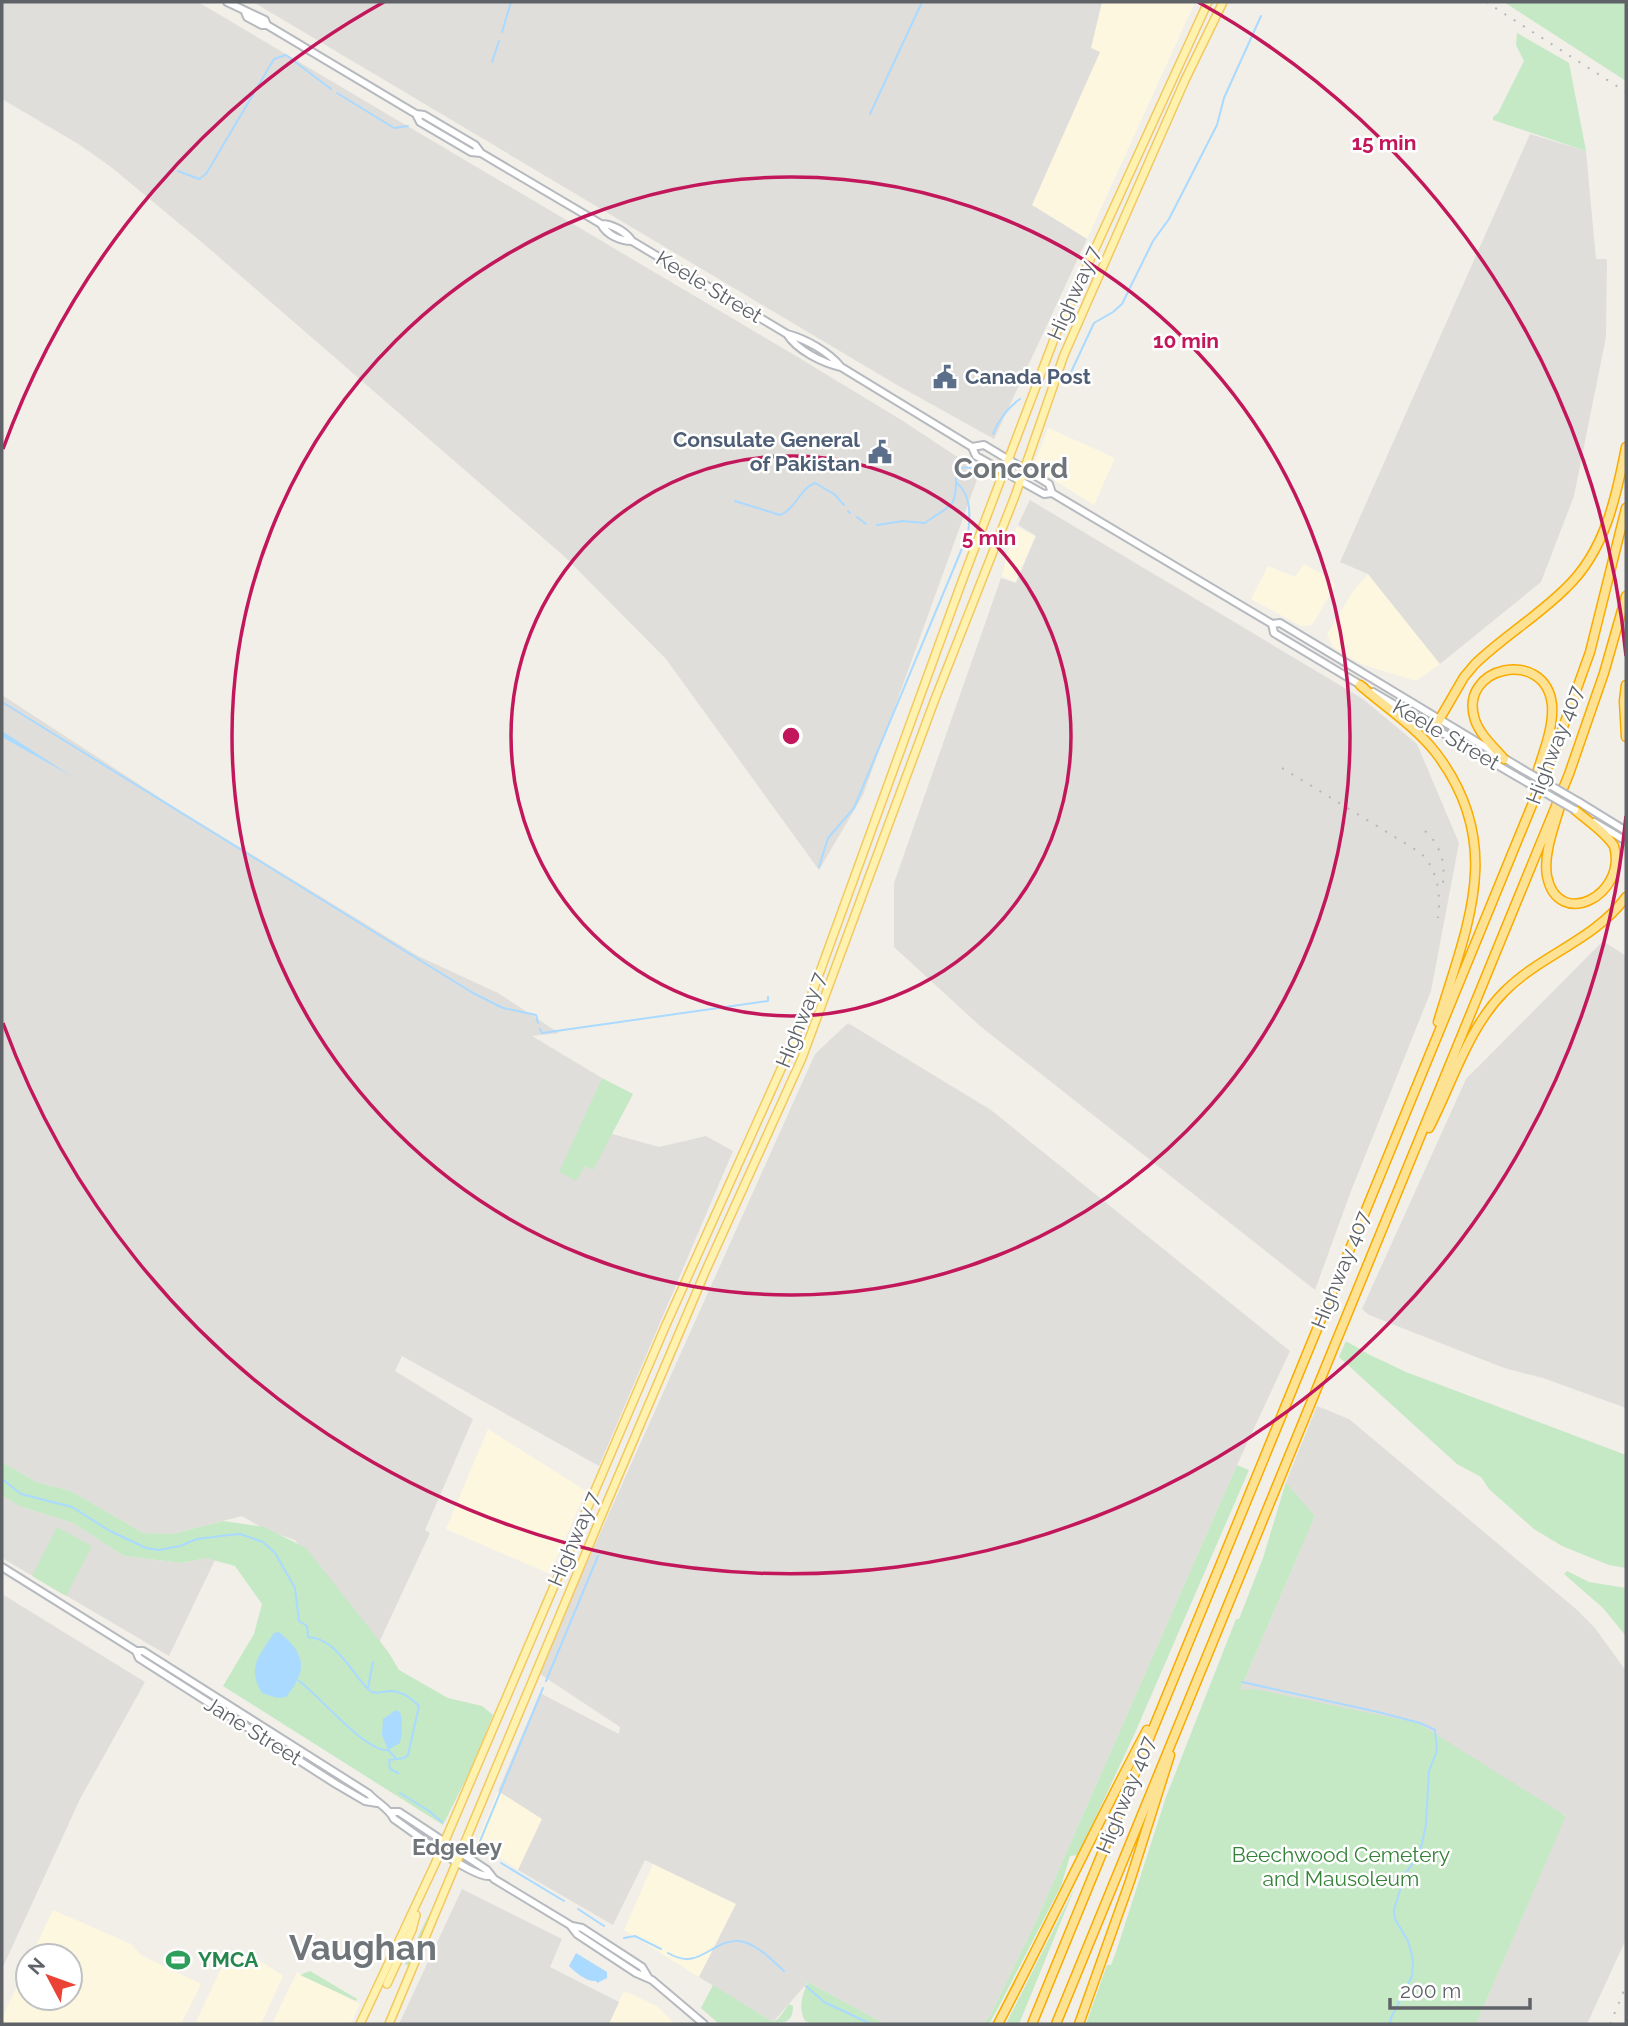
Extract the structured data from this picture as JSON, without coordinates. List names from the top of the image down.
{
  "streets": {
    "highway": ["Highway 407"],
    "main road": ["Keele Street", "Highway 7", "Jane Street"]
  },
  "crossings": [
    ["Keele Street", "Highway 7"],
    ["Highway 7", "Jane Street"]
  ],
  "districts": ["Concord", "Edgeley", "Vaughan"],
  "parks": ["Beechwood Cemetery and Mausoleum"],
  "places": {
    "public building": ["Canada Post", "Consulate General of Pakistan"],
    "sports": ["YMCA"]
  },
  "scale_bar": "200 m",
  "north": "top left",
  "rings": ["15 min", "10 min", "5 min"]
}
